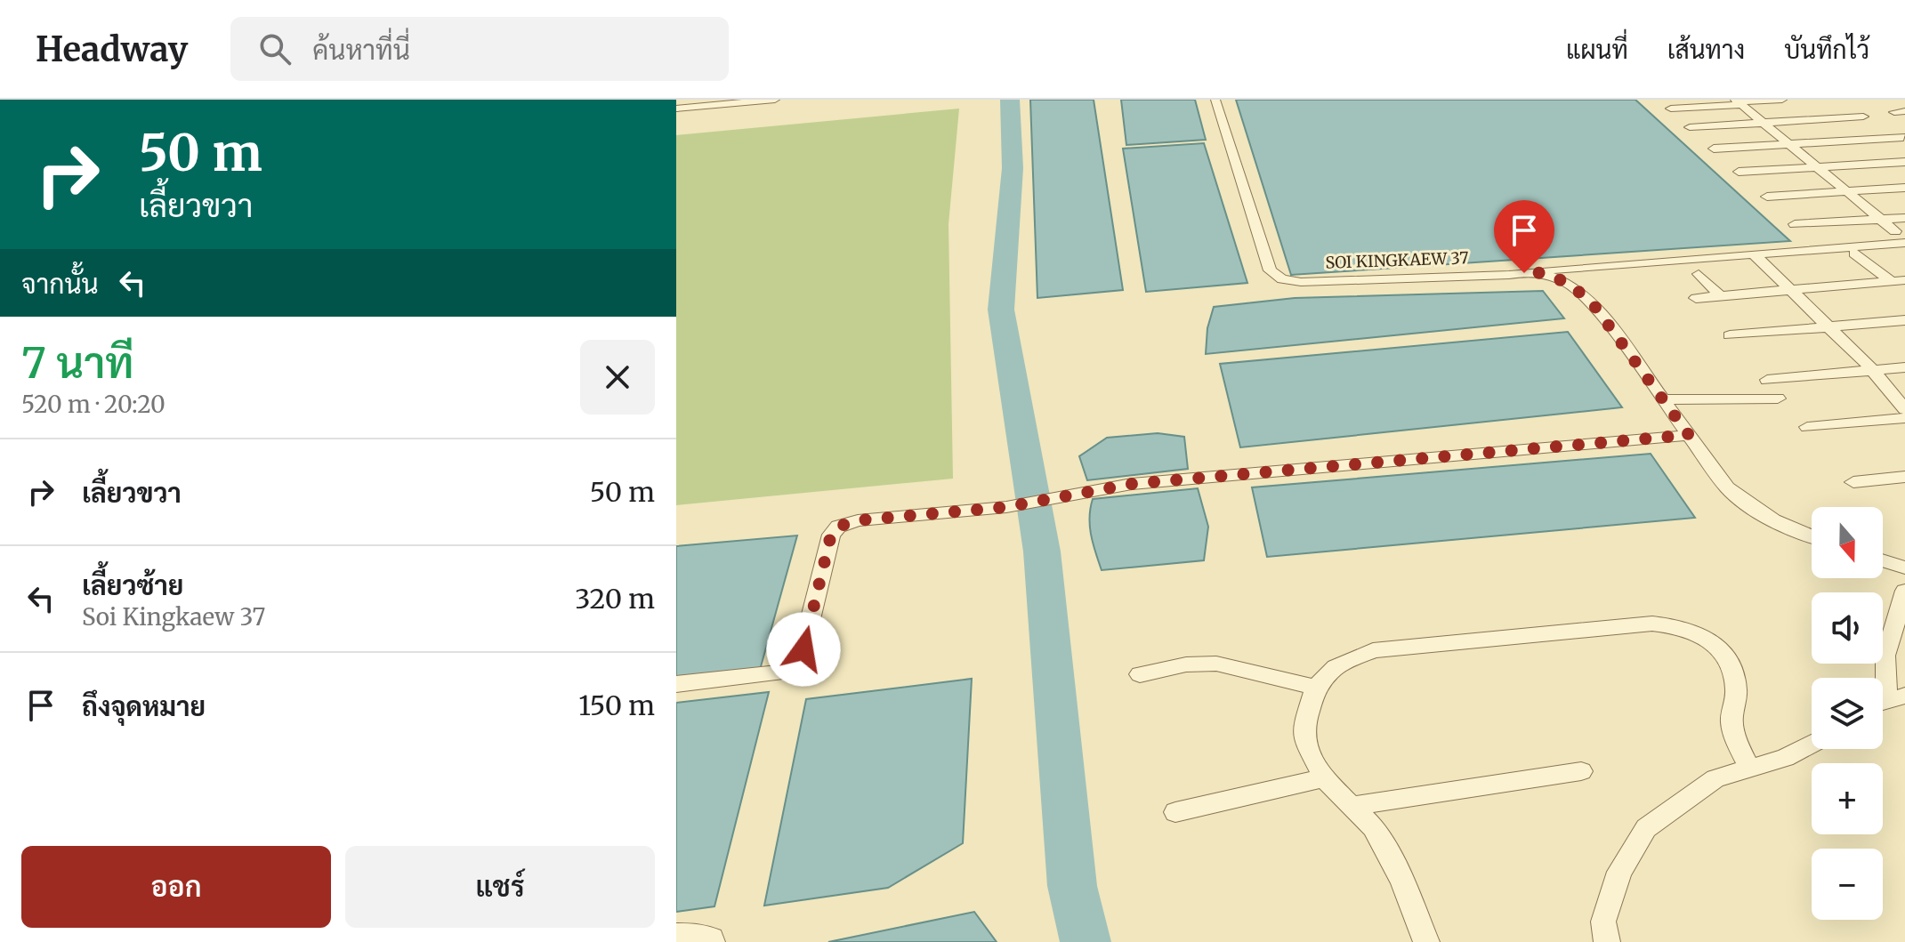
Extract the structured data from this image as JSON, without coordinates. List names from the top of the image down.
{
  "streets": {
    "street": ["SOI KINGKAEW 37"]
  },
  "north": "bottom",
  "page": {
    "header": "Headway",
    "search": "ค้นหาที่นี่",
    "nav": ["แผนที่", "เส้นทาง", "บันทึกไว้"],
    "turn": ["50 m", "เลี้ยวขวา"],
    "then": "จากนั้น",
    "heading": ["7 นาที", "520 m · 20:20"],
    "list": [
      {
        "name": "เลี้ยวขวา",
        "value": "50 m"
      },
      {
        "name": "เลี้ยวซ้าย",
        "note": "Soi Kingkaew 37",
        "value": "320 m"
      },
      {
        "name": "ถึงจุดหมาย",
        "value": "150 m"
      }
    ],
    "map_buttons": ["+", "−"],
    "buttons": ["ออก", "แชร์"]
  }
}
